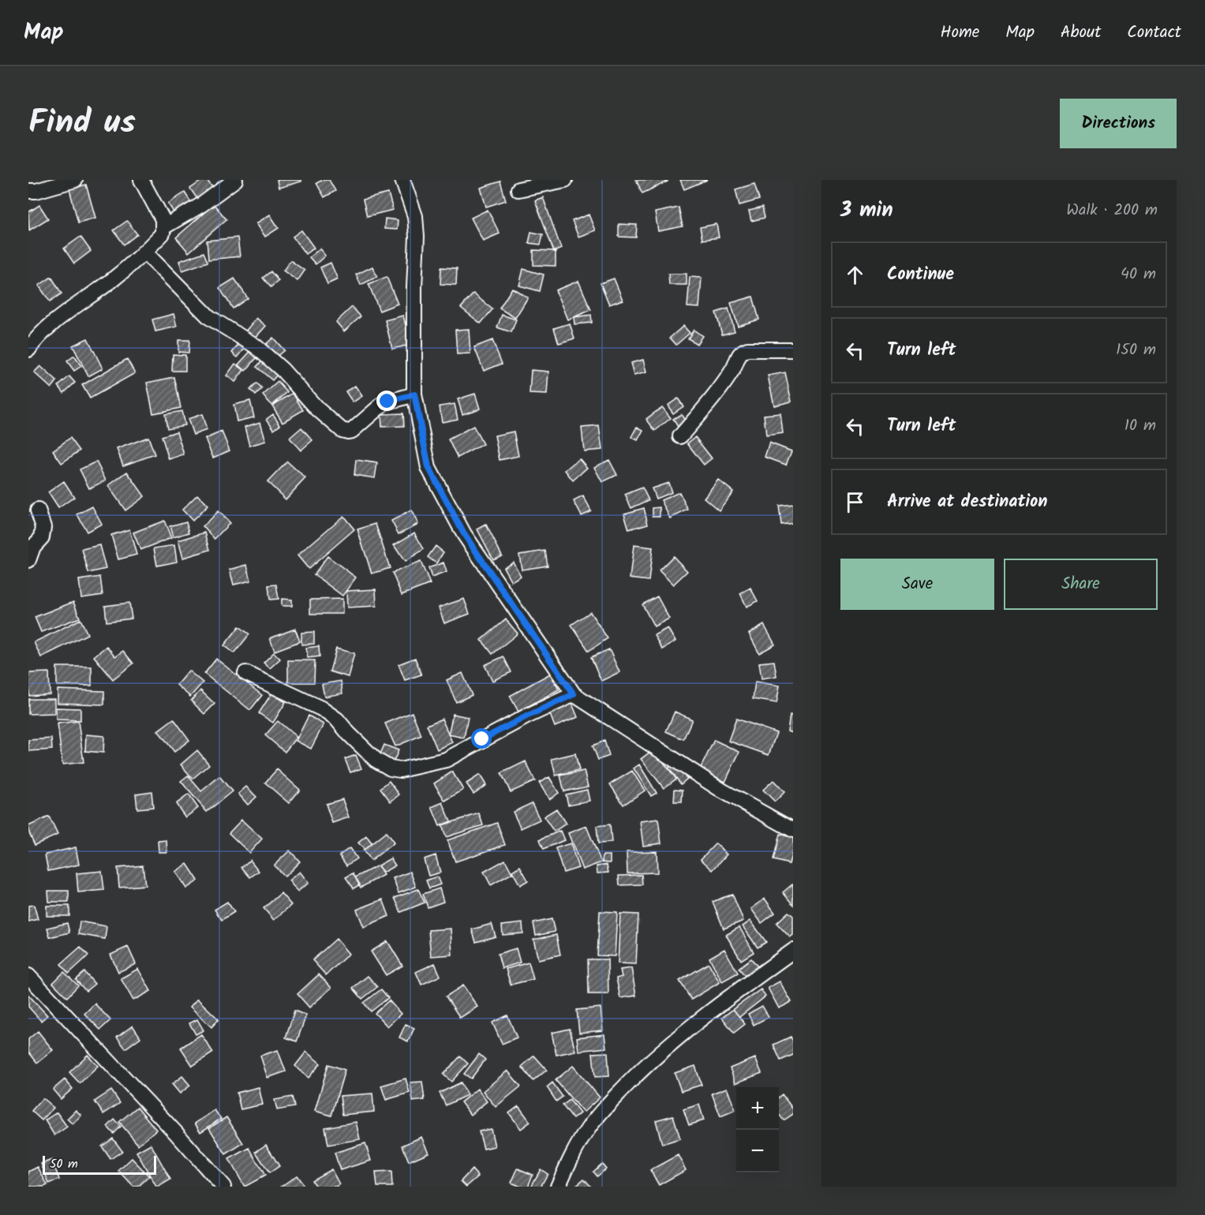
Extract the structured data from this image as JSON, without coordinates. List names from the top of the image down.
{
  "scale_bar": "50 m",
  "page": {
    "header": "Map",
    "nav": [
      "Home",
      "Map",
      "About",
      "Contact"
    ],
    "title": "Find us",
    "buttons": [
      "Directions",
      ["Save", "Share"]
    ],
    "heading": ["3 min", "Walk · 200 m"],
    "list": [
      ["Continue", "40 m"],
      ["Turn left", "150 m"],
      ["Turn left", "10 m"],
      "Arrive at destination"
    ],
    "map_buttons": ["+", "−"],
    "scale": "50 m"
  }
}
